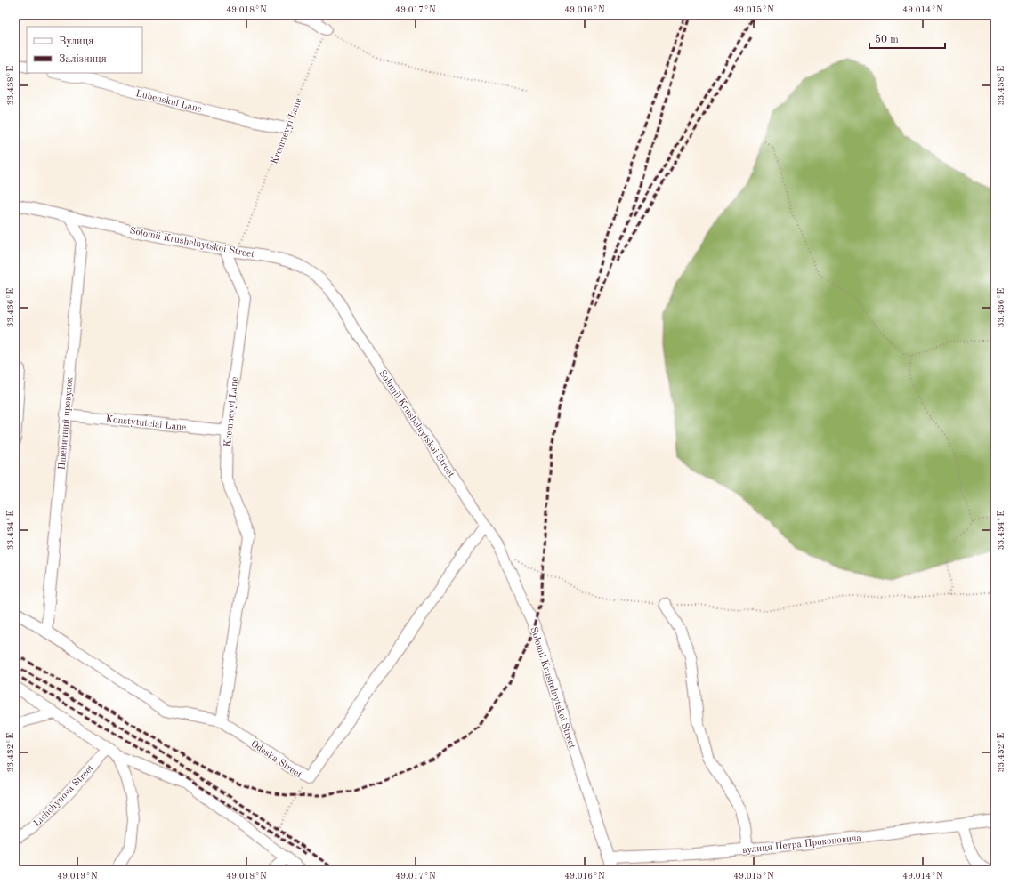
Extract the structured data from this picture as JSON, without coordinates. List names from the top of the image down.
{
  "streets": {
    "street": [
      "Lubenskui Lane",
      "Kremnevyi Lane",
      "Solomii Krushelnytskoi Street",
      "Konstytutciai Lane",
      "Пшеничний провулок",
      "Odeska Street",
      "Lishchynova Street",
      "вулиця Петра Прокоповича"
    ]
  },
  "crossings": [
    ["Lubenskui Lane", "Kremnevyi Lane"],
    ["Kremnevyi Lane", "Solomii Krushelnytskoi Street"],
    ["Kremnevyi Lane", "Konstytutciai Lane"],
    ["Kremnevyi Lane", "Odeska Street"],
    ["Solomii Krushelnytskoi Street", "Пшеничний провулок"],
    ["Solomii Krushelnytskoi Street", "Odeska Street"],
    ["Solomii Krushelnytskoi Street", "вулиця Петра Прокоповича"],
    ["Konstytutciai Lane", "Пшеничний провулок"],
    ["Пшеничний провулок", "Odeska Street"]
  ],
  "legend": ["Вулиця", "Залізниця"],
  "scale_bar": "50 m",
  "coordinates": [
    "49.018°N",
    "49.017°N",
    "49.016°N",
    "49.015°N",
    "49.014°N",
    "33.438°E",
    "33.436°E",
    "33.434°E",
    "33.432°E",
    "49.019°N"
  ]
}
